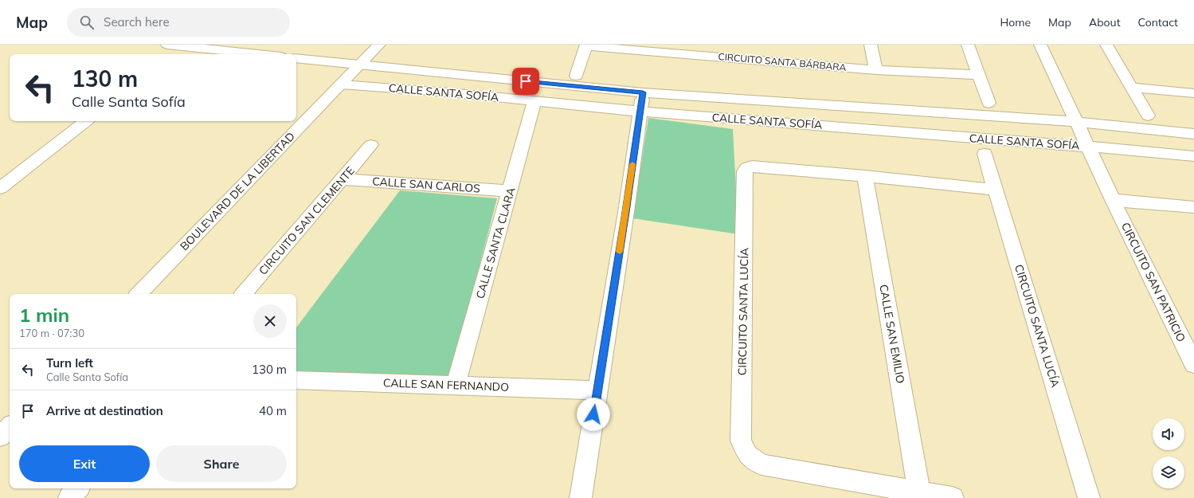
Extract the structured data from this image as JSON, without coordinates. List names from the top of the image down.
{
  "streets": {
    "street": [
      "CIRCUITO SANTA BÁRBARA",
      "CALLE SANTA SOFÍA",
      "CALLE SAN CARLOS",
      "BOULEVARD DE LA LIBERTAD",
      "CIRCUITO SAN CLEMENTE",
      "CALLE SANTA CLARA",
      "CIRCUITO SAN PATRICIO",
      "CIRCUITO SANTA LUCÍA",
      "CALLE SAN EMILIO",
      "CALLE SAN FERNANDO"
    ]
  },
  "crossings": [
    ["CALLE SANTA SOFÍA", "BOULEVARD DE LA LIBERTAD"],
    ["CALLE SANTA SOFÍA", "CALLE SANTA CLARA"],
    ["CALLE SANTA SOFÍA", "CIRCUITO SAN PATRICIO"],
    ["CALLE SAN CARLOS", "CIRCUITO SAN CLEMENTE"],
    ["CALLE SAN CARLOS", "CALLE SANTA CLARA"],
    ["CALLE SANTA CLARA", "CALLE SAN FERNANDO"],
    ["CIRCUITO SANTA LUCÍA", "CALLE SAN EMILIO"]
  ],
  "page": {
    "header": "Map",
    "search": "Search here",
    "nav": [
      "Home",
      "Map",
      "About",
      "Contact"
    ],
    "turn": ["130 m", "Calle Santa Sofía"],
    "heading": ["1 min", "170 m · 07:30"],
    "list": [
      {
        "name": "Turn left",
        "note": "Calle Santa Sofía",
        "value": "130 m"
      },
      {
        "name": "Arrive at destination",
        "value": "40 m"
      }
    ],
    "buttons": ["Exit", "Share"]
  }
}
